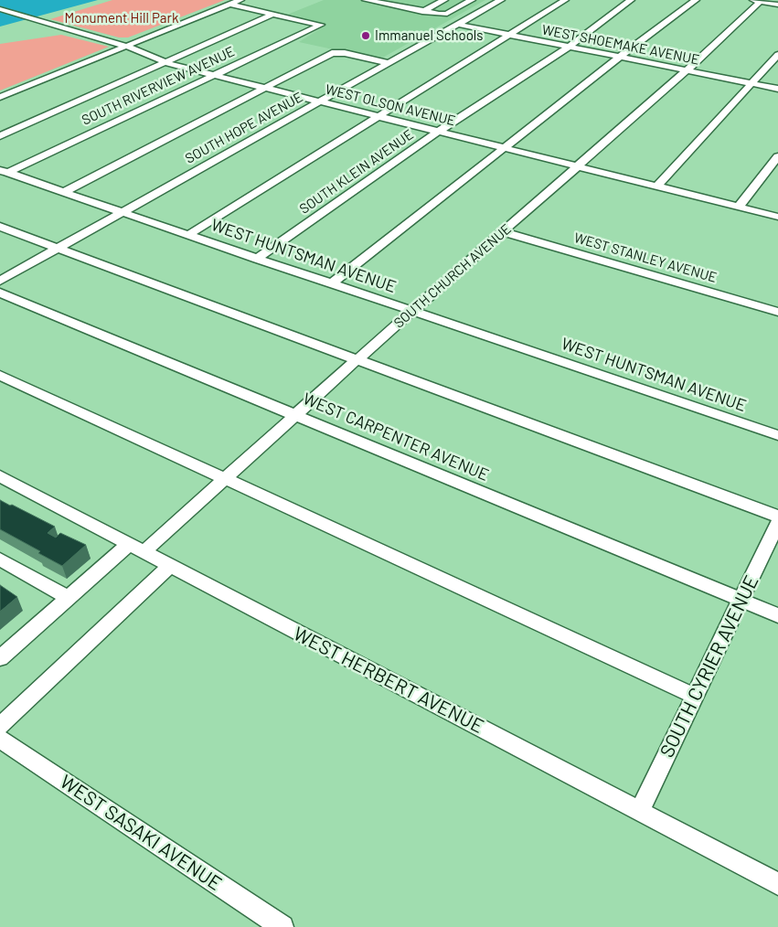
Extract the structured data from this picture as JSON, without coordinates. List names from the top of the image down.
{
  "streets": {
    "street": [
      "WEST SHOEMAKE AVENUE",
      "SOUTH RIVERVIEW AVENUE",
      "WEST OLSON AVENUE",
      "SOUTH HOPE AVENUE",
      "SOUTH KLEIN AVENUE",
      "WEST HUNTSMAN AVENUE",
      "WEST STANLEY AVENUE",
      "SOUTH CHURCH AVENUE",
      "WEST CARPENTER AVENUE",
      "SOUTH CYRIER AVENUE",
      "WEST HERBERT AVENUE",
      "WEST SASAKI AVENUE"
    ]
  },
  "crossings": [
    ["WEST SHOEMAKE AVENUE", "SOUTH HOPE AVENUE"],
    ["WEST SHOEMAKE AVENUE", "SOUTH KLEIN AVENUE"],
    ["WEST SHOEMAKE AVENUE", "SOUTH CHURCH AVENUE"],
    ["SOUTH RIVERVIEW AVENUE", "WEST OLSON AVENUE"],
    ["SOUTH RIVERVIEW AVENUE", "WEST HUNTSMAN AVENUE"],
    ["WEST OLSON AVENUE", "SOUTH HOPE AVENUE"],
    ["WEST OLSON AVENUE", "SOUTH KLEIN AVENUE"],
    ["WEST OLSON AVENUE", "SOUTH CHURCH AVENUE"],
    ["SOUTH HOPE AVENUE", "WEST HUNTSMAN AVENUE"],
    ["SOUTH KLEIN AVENUE", "WEST HUNTSMAN AVENUE"],
    ["WEST HUNTSMAN AVENUE", "SOUTH CHURCH AVENUE"],
    ["WEST STANLEY AVENUE", "SOUTH CHURCH AVENUE"],
    ["SOUTH CHURCH AVENUE", "WEST CARPENTER AVENUE"],
    ["SOUTH CHURCH AVENUE", "WEST HERBERT AVENUE"],
    ["WEST CARPENTER AVENUE", "SOUTH CYRIER AVENUE"],
    ["SOUTH CYRIER AVENUE", "WEST HERBERT AVENUE"]
  ],
  "parks": ["Monument Hill Park"],
  "places": ["Immanuel Schools"]
}
